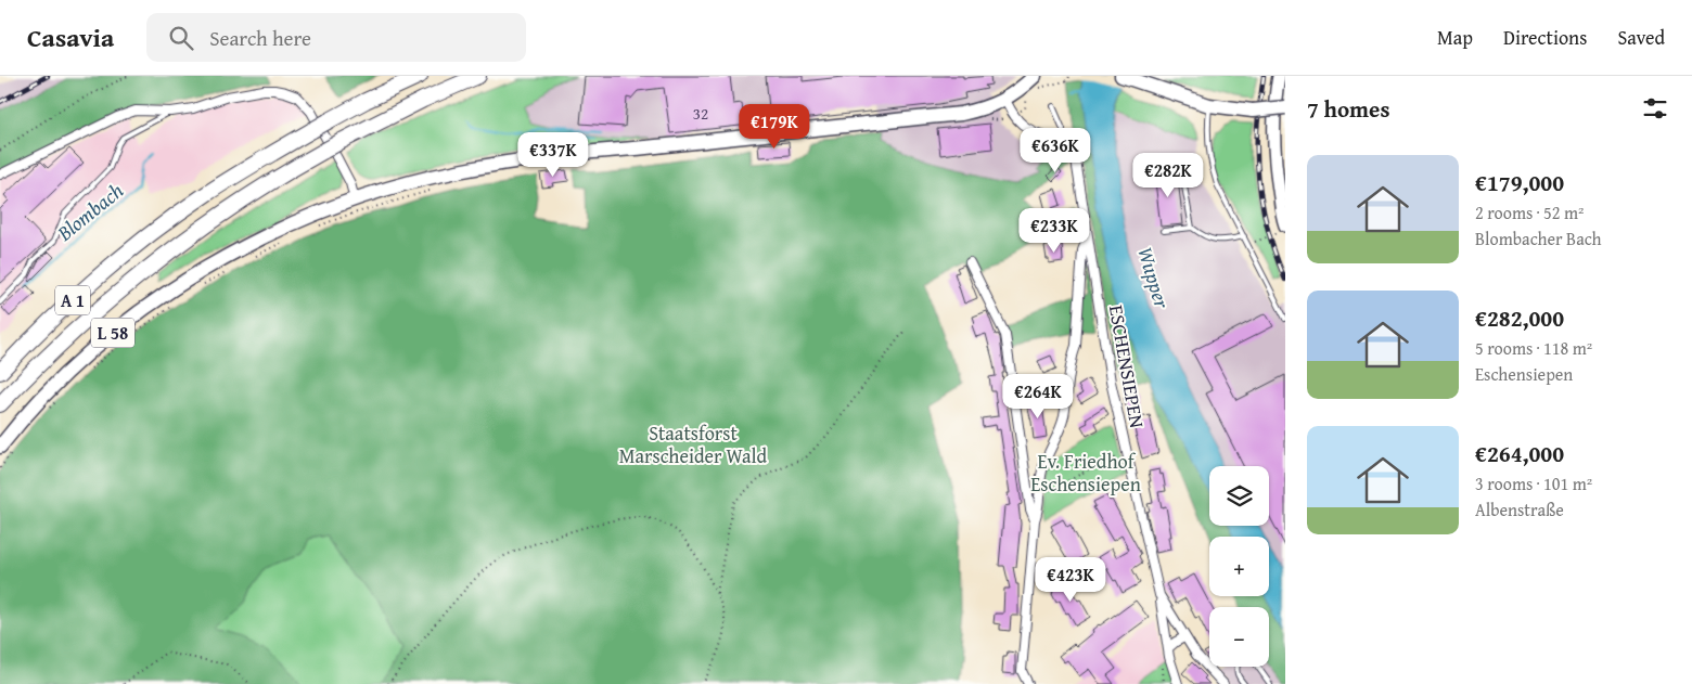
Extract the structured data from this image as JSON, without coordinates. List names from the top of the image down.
{
  "streets": {
    "highway": ["A 1"],
    "main road": ["L 58"],
    "street": ["ESCHENSIEPEN"]
  },
  "water": ["Blombach", "Wupper"],
  "parks": ["Staatsforst Marscheider Wald", "Ev. Friedhof Eschensiepen"],
  "house_numbers": ["32"],
  "page": {
    "header": "Casavia",
    "search": "Search here",
    "nav": ["Map", "Directions", "Saved"],
    "heading": "7 homes",
    "price": [
      "€179K",
      "€636K",
      "€337K",
      "€282K",
      "€233K",
      "€264K",
      "€423K"
    ],
    "list": [
      {
        "name": "€179,000",
        "note": "2 rooms · 52 m² · Blombacher Bach"
      },
      {
        "name": "€282,000",
        "note": "5 rooms · 118 m² · Eschensiepen"
      },
      {
        "name": "€264,000",
        "note": "3 rooms · 101 m² · Albenstraße"
      }
    ],
    "map_buttons": ["+", "−"]
  }
}
